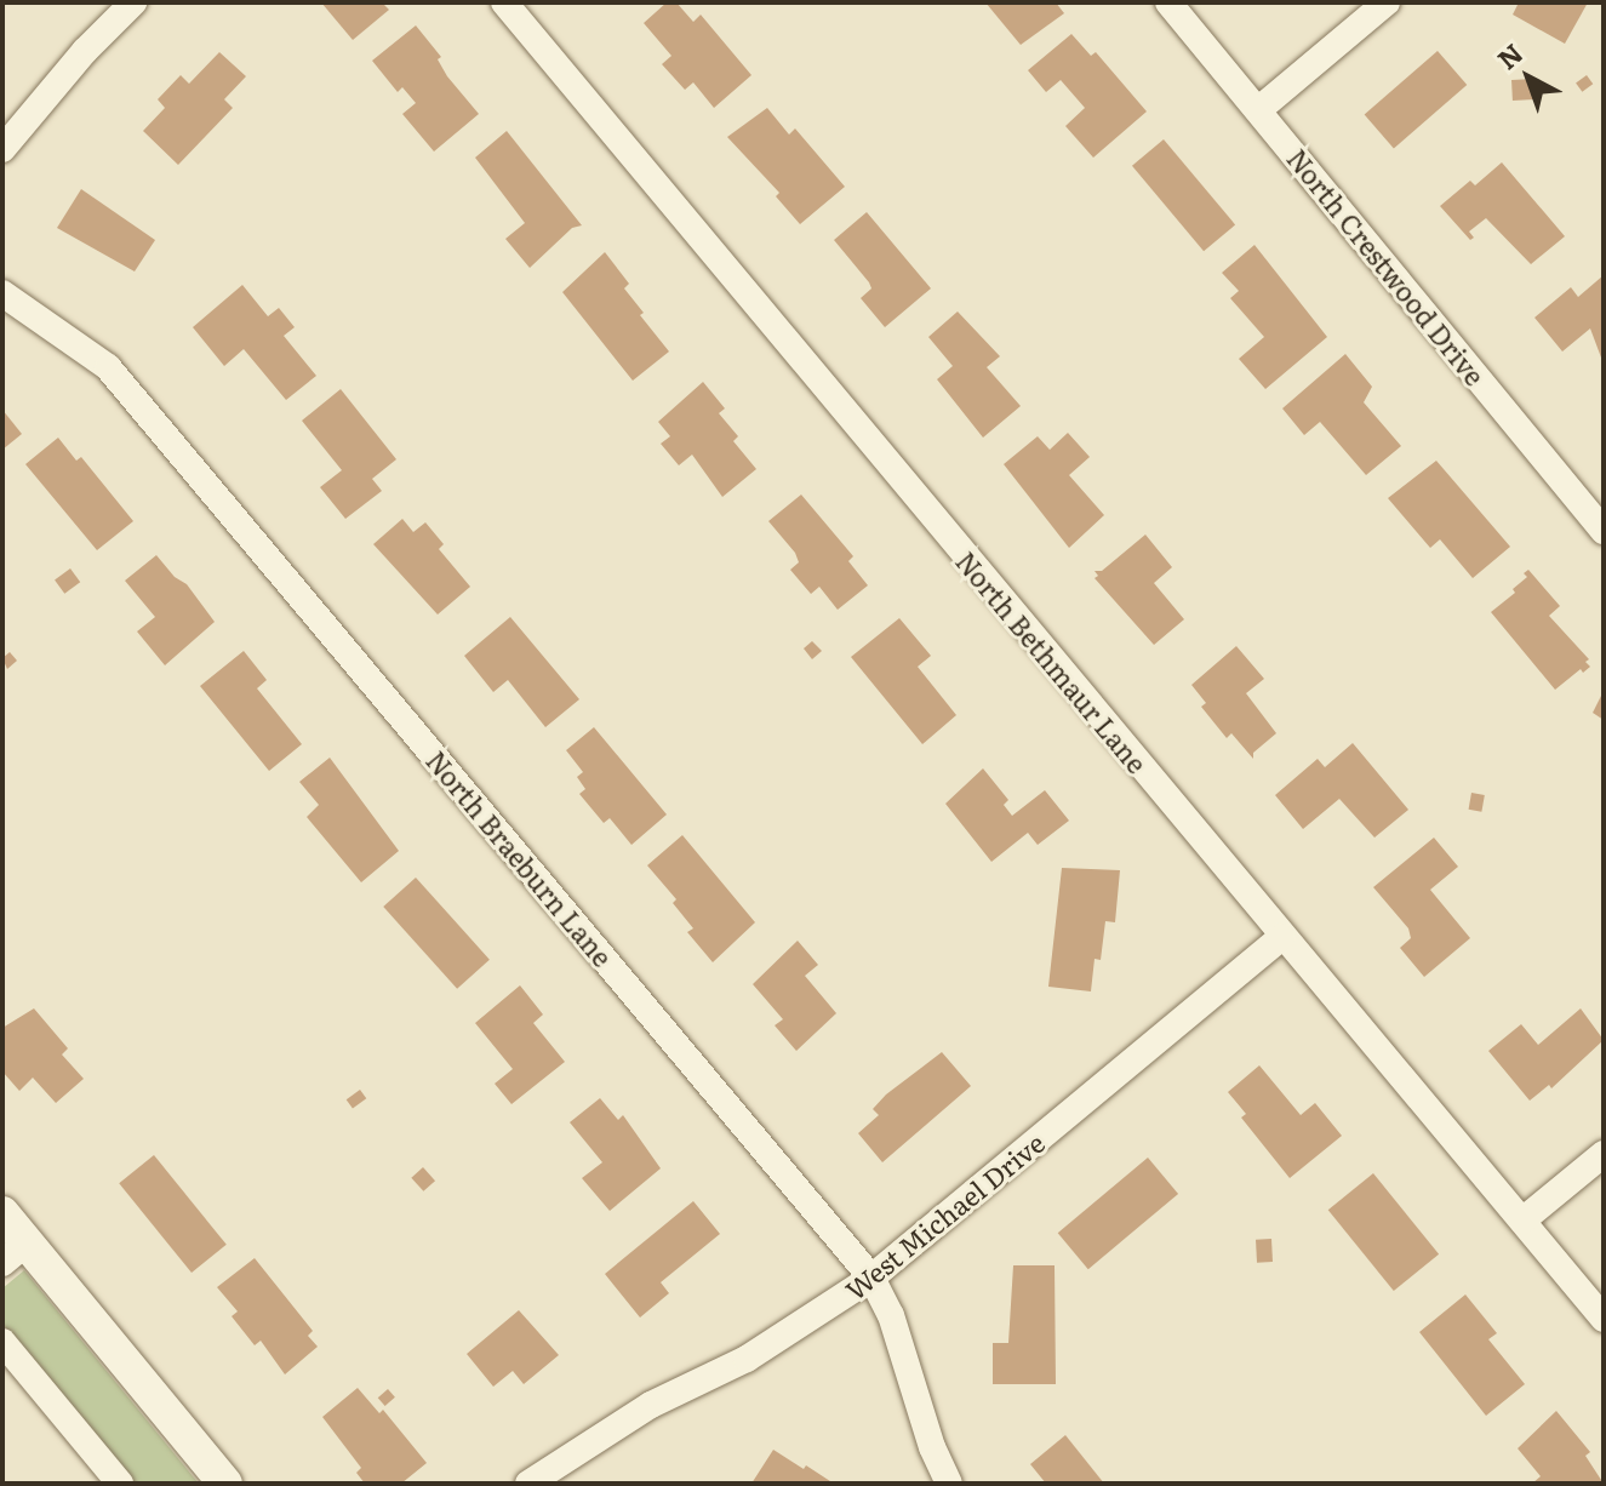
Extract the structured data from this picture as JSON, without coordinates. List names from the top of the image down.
{
  "streets": {
    "street": [
      "North Crestwood Drive",
      "North Bethmaur Lane",
      "North Braeburn Lane",
      "West Michael Drive"
    ]
  },
  "crossings": [
    ["North Bethmaur Lane", "West Michael Drive"],
    ["North Braeburn Lane", "West Michael Drive"]
  ],
  "north": "top left"
}
